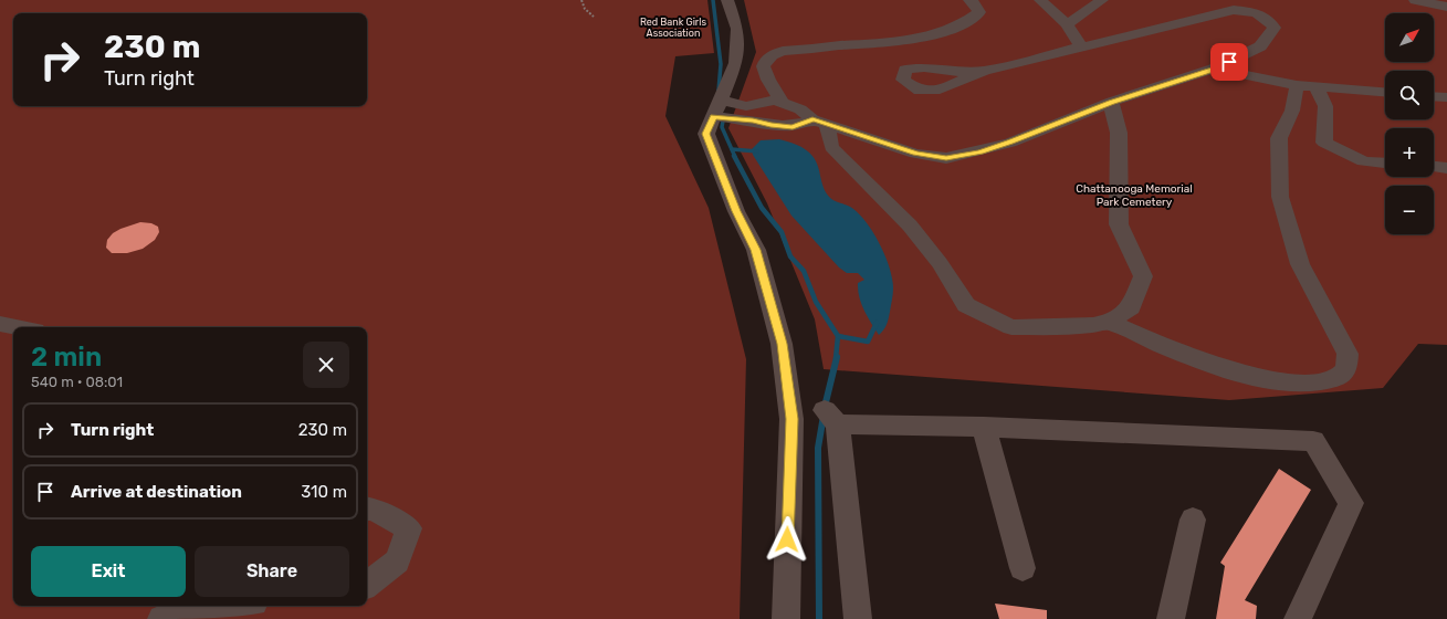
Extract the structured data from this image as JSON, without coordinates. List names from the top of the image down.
{
  "parks": ["Red Bank Girls Association", "Chattanooga Memorial Park Cemetery"],
  "north": "top right",
  "page": {
    "map_buttons": ["+", "−"],
    "turn": ["230 m", "Turn right"],
    "heading": ["2 min", "540 m · 08:01"],
    "list": [
      {
        "name": "Turn right",
        "value": "230 m"
      },
      {
        "name": "Arrive at destination",
        "value": "310 m"
      }
    ],
    "buttons": ["Exit", "Share"]
  }
}
